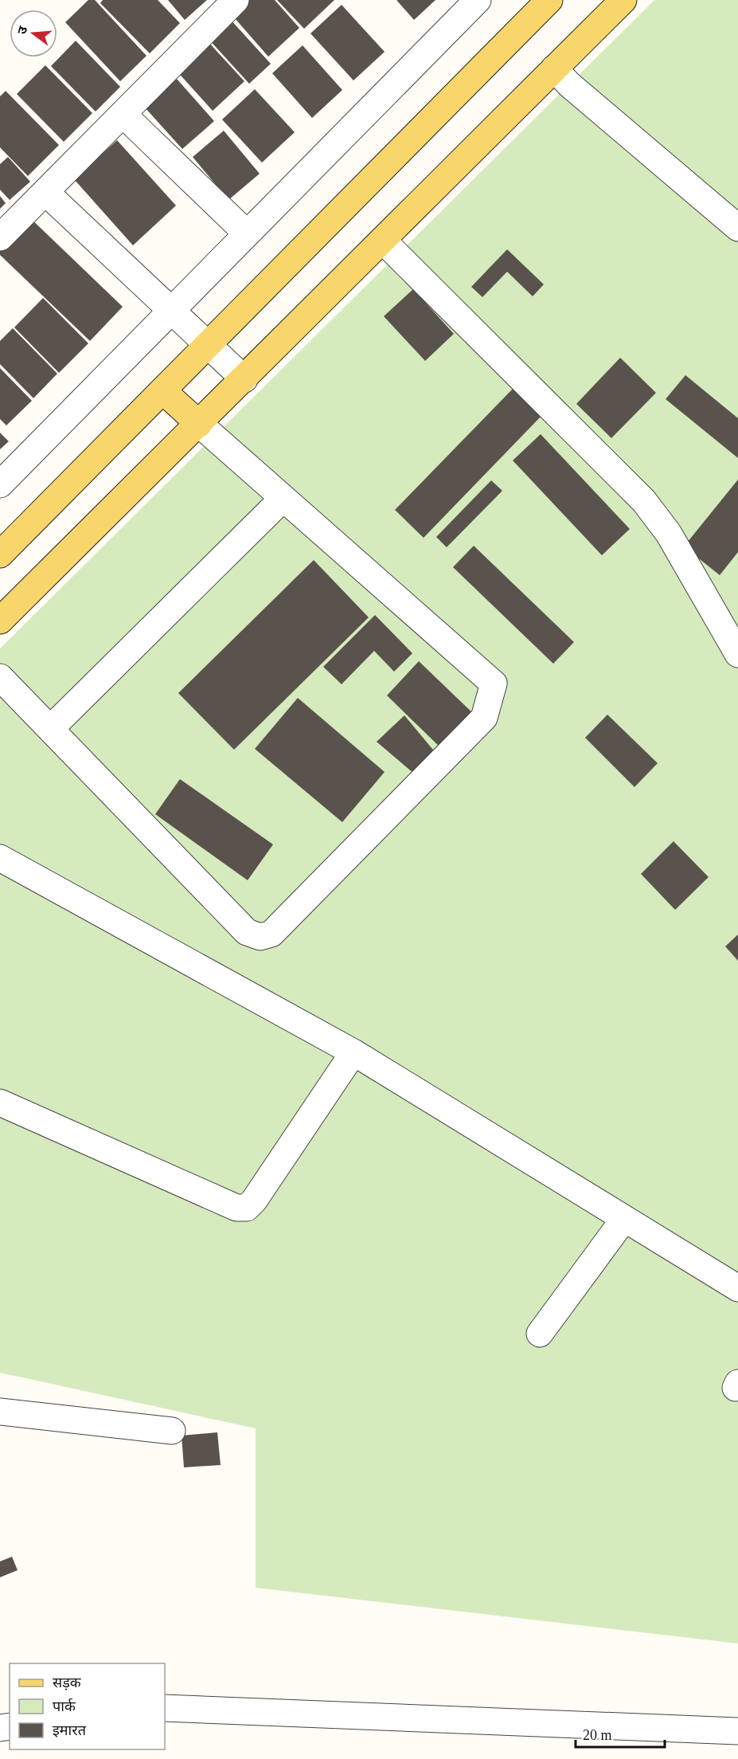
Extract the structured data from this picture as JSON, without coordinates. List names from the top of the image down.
{
  "legend": ["सड़क", "पार्क", "इमारत"],
  "scale_bar": "20 m",
  "north": "left"
}
